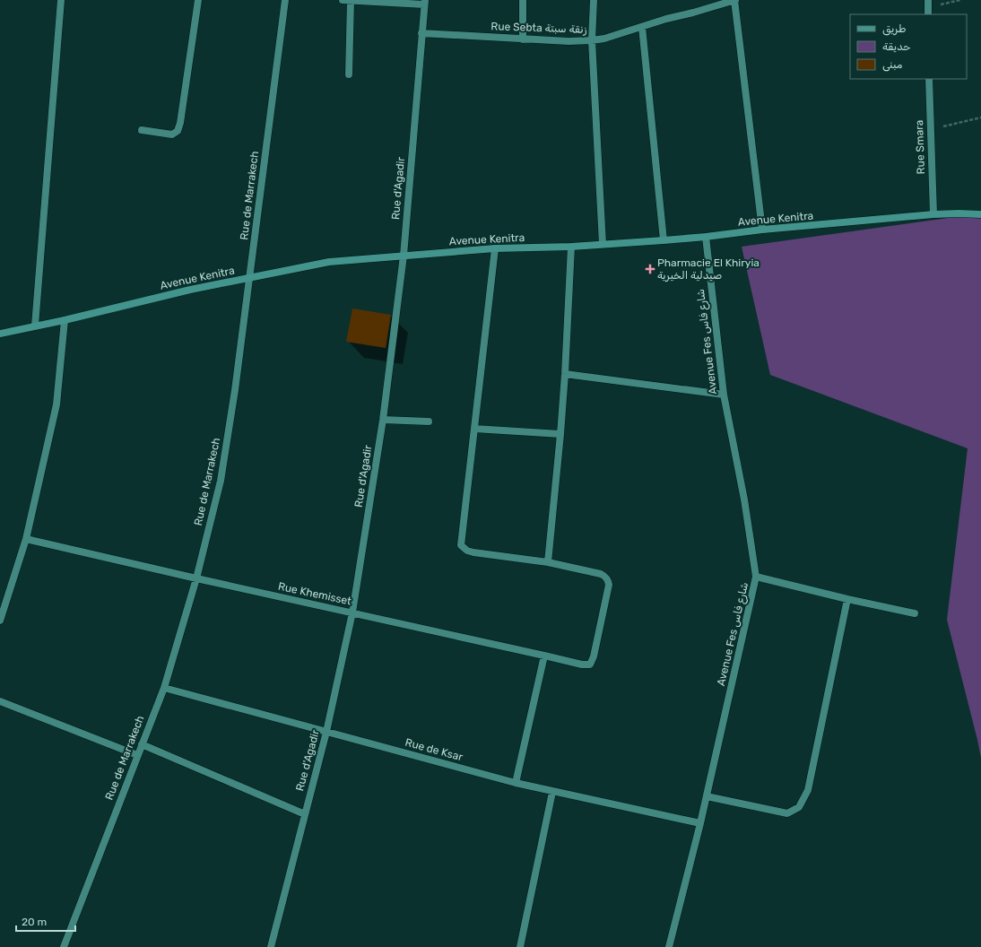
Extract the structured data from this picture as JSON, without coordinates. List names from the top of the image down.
{
  "streets": {
    "street": [
      "Rue Sebta زنقة سبتة",
      "Rue Smara",
      "Rue d'Agadir",
      "Rue de Marrakech",
      "Avenue Kenitra",
      "Avenue Fes شارع فاس",
      "Rue Khemisset",
      "Rue de Ksar"
    ]
  },
  "crossings": [
    ["Rue Sebta زنقة سبتة", "Rue d'Agadir"],
    ["Rue Smara", "Avenue Kenitra"],
    ["Rue d'Agadir", "Avenue Kenitra"],
    ["Rue d'Agadir", "Rue Khemisset"],
    ["Rue d'Agadir", "Rue de Ksar"],
    ["Rue de Marrakech", "Avenue Kenitra"],
    ["Rue de Marrakech", "Rue Khemisset"],
    ["Rue de Marrakech", "Rue de Ksar"],
    ["Avenue Kenitra", "Avenue Fes شارع فاس"],
    ["Avenue Fes شارع فاس", "Rue de Ksar"]
  ],
  "places": {
    "health": ["Pharmacie El Khiryia صيدلية الخيرية"]
  },
  "legend": ["طريق", "حديقة", "مبنى"],
  "scale_bar": "20 m"
}
